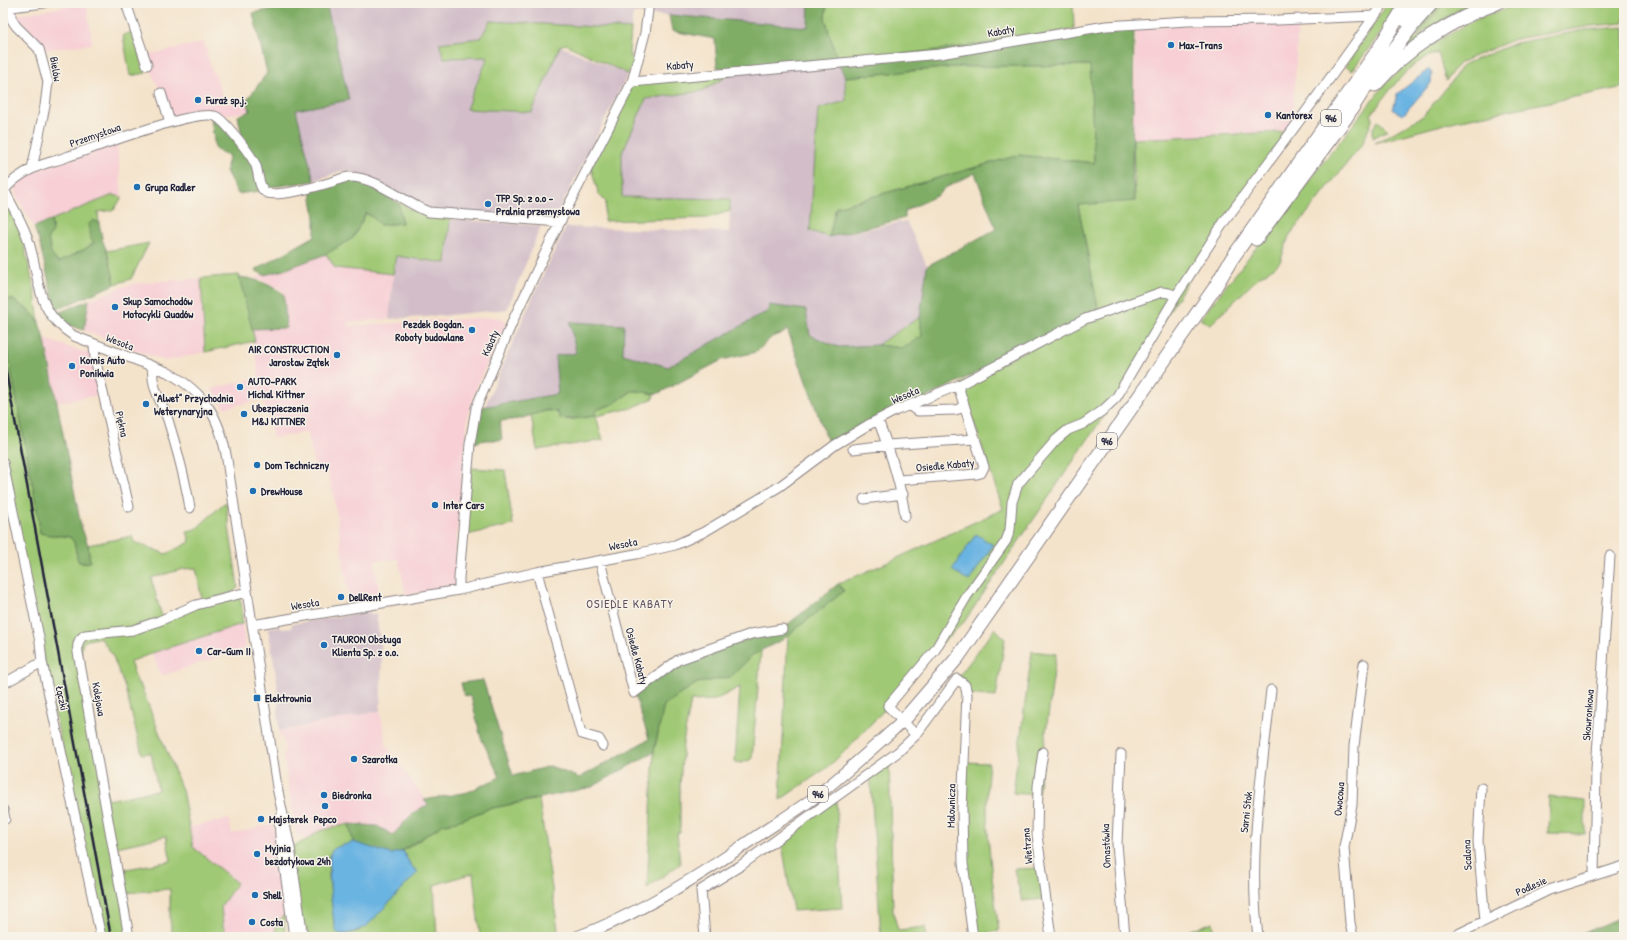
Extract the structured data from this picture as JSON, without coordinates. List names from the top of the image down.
{
  "streets": {
    "highway": ["946"],
    "street": [
      "Kabaty",
      "Bielów",
      "Przemysłowa",
      "Wesoła",
      "Piękna",
      "Osiedle Kabaty",
      "Łączki",
      "Kolejowa",
      "Skowronkowa",
      "Owocowa",
      "Malownicza",
      "Sarni Stok",
      "Wietrzna",
      "Omastówka",
      "Scalona",
      "Podlesie"
    ]
  },
  "crossings": [
    ["Kabaty", "Przemysłowa"],
    ["Kabaty", "Wesoła"],
    ["Bielów", "Przemysłowa"],
    ["Przemysłowa", "Wesoła"],
    ["Wesoła", "Piękna"],
    ["Wesoła", "Osiedle Kabaty"],
    ["Wesoła", "Kolejowa"],
    ["Skowronkowa", "Podlesie"],
    ["Scalona", "Podlesie"]
  ],
  "districts": ["OSIEDLE KABATY"],
  "places": {
    "other": [
      "Max-Trans",
      "Furaż sp.j.",
      "Kantorex",
      "Grupa Radler",
      "TFP Sp. z o.o - Pralnia przemysłowa",
      "Skup Samochodów Motocykli Quadów",
      "Pezdek Bogdan. Roboty budowlane",
      "AIR CONSTRUCTION Jarosław Zątek",
      "Komis Auto Ponikwia",
      "AUTO-PARK Michal Kittner",
      "\"Alwet\" Przychodnia Weterynaryjna",
      "Ubezpieczenia M&J KITTNER",
      "Dom Techniczny",
      "DrewHouse",
      "Inter Cars",
      "DellRent",
      "TAURON Obsługa Klienta Sp. z o.o.",
      "Car-Gum II",
      "Szarotka",
      "Biedronka",
      "Pepco",
      "Majsterek",
      "Myjnia bezdotykowa 24h",
      "Shell",
      "Costa"
    ],
    "transit": ["Elektrownia"]
  }
}
